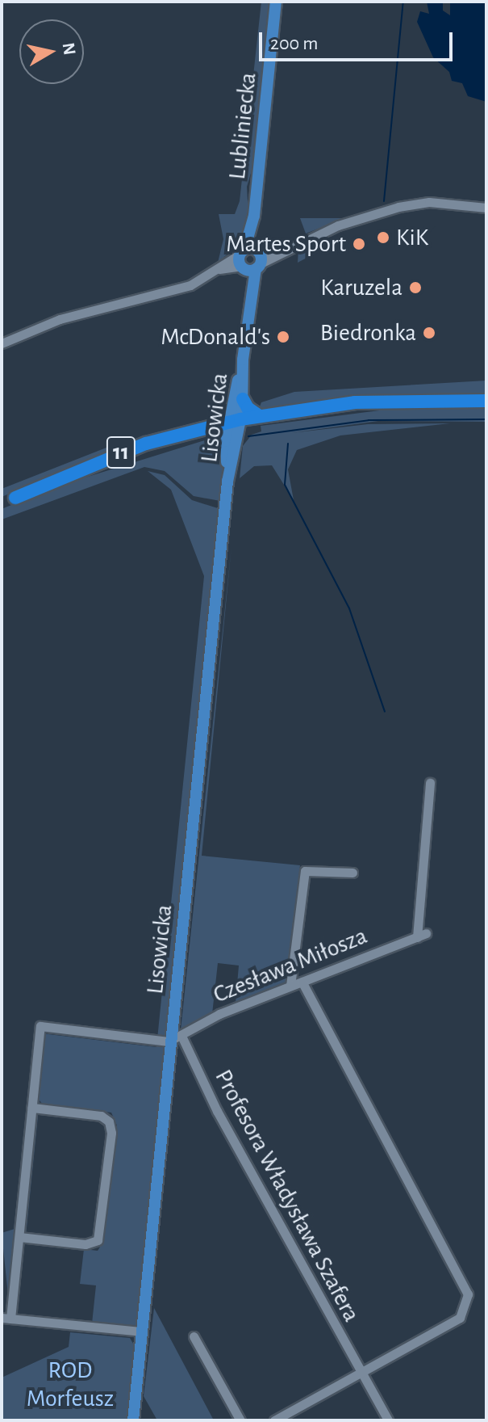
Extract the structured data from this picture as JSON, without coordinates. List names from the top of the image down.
{
  "streets": {
    "highway": ["11"],
    "main road": ["Lubliniecka", "Lisowicka"],
    "street": ["Czesława Miłosza", "Profesora Władysława Szafera"]
  },
  "crossings": [
    ["Lubliniecka", "Lisowicka"],
    ["Lisowicka", "11"],
    ["Lisowicka", "Czesława Miłosza"],
    ["Lisowicka", "Profesora Władysława Szafera"],
    ["Czesława Miłosza", "Profesora Władysława Szafera"]
  ],
  "parks": ["ROD Morfeusz"],
  "places": [
    "KiK",
    "Martes Sport",
    "Karuzela",
    "Biedronka",
    "McDonald's"
  ],
  "scale_bar": "200 m",
  "north": "right"
}
